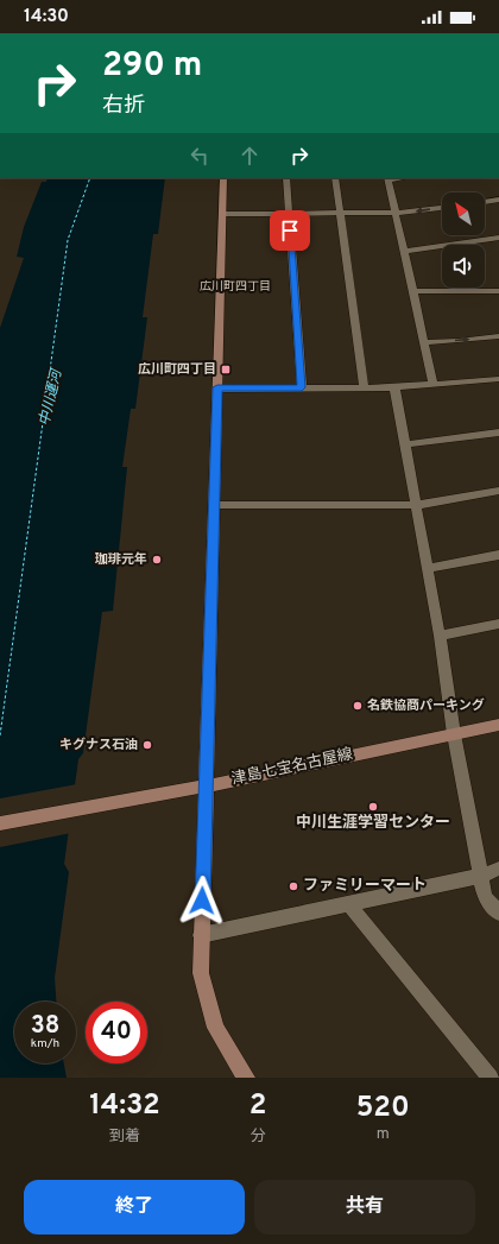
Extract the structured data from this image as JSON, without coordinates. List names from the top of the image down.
{
  "streets": {
    "street": ["津島七宝名古屋線"]
  },
  "districts": ["広川町四丁目"],
  "water": ["中川運河"],
  "places": {
    "transit": ["広川町四丁目"],
    "other": [
      "珈琲元年",
      "名鉄協商パーキング",
      "キグナス石油",
      "中川生涯学習センター",
      "ファミリーマート"
    ]
  },
  "north": "top left",
  "page": {
    "status": "14:30",
    "turn": ["290 m", "右折"],
    "speed": "38 km/h",
    "limit": "40",
    "eta": [
      "14:32",
      "到着",
      "2",
      "分",
      "520",
      "m"
    ],
    "buttons": ["終了", "共有"]
  }
}
